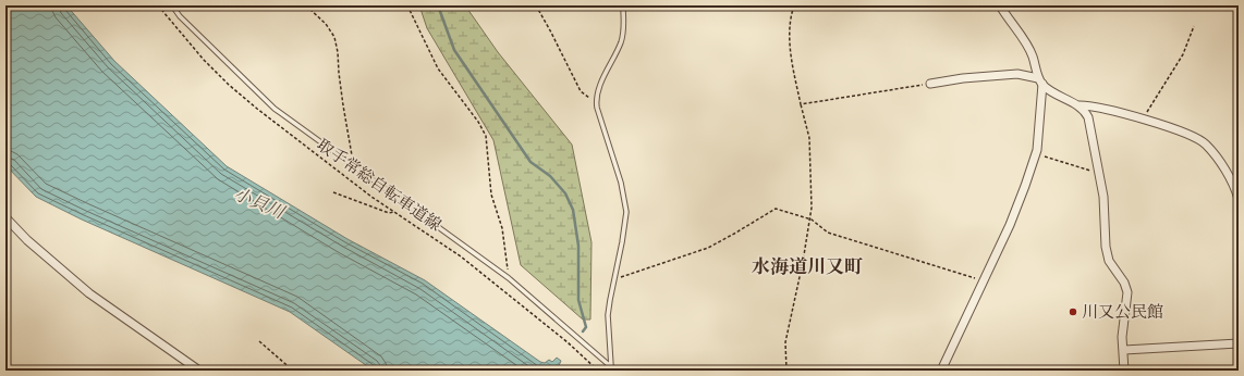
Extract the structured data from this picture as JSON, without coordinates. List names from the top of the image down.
{
  "streets": {
    "path": ["取手常総自転車道線"]
  },
  "districts": ["水海道川又町"],
  "water": ["小貝川"],
  "places": ["川又公民館"]
}
